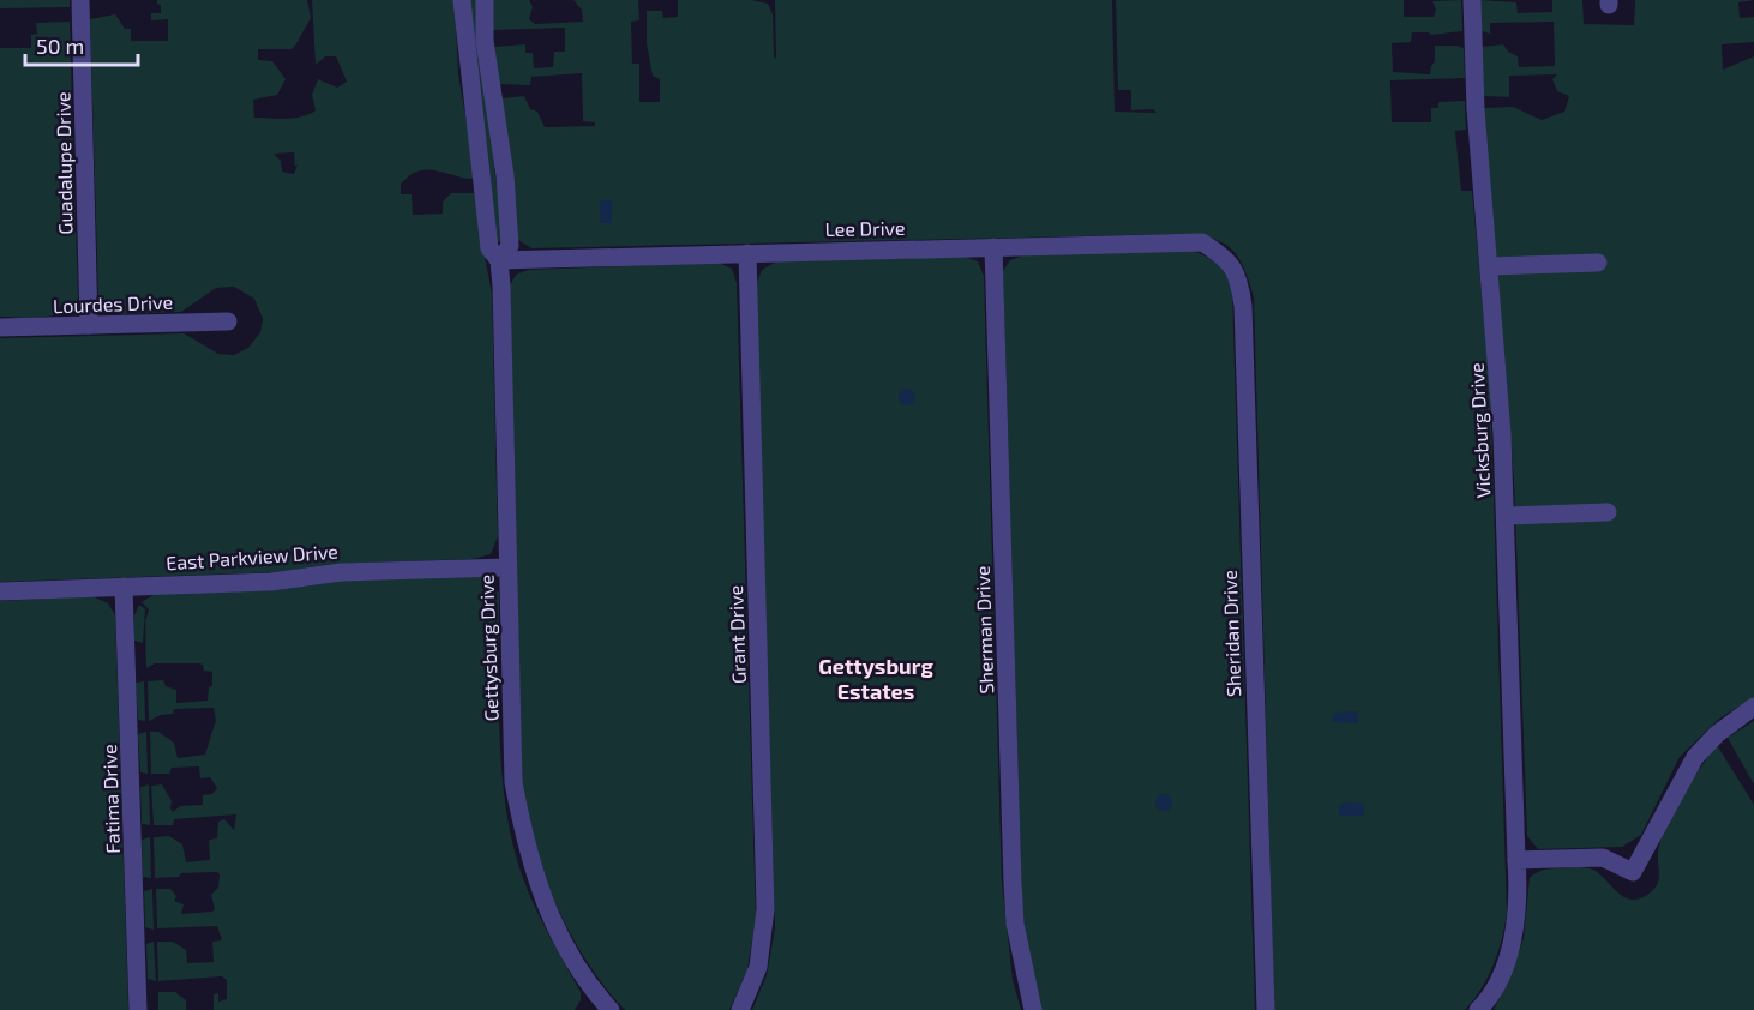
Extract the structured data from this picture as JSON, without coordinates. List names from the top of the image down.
{
  "streets": {
    "street": [
      "Guadalupe Drive",
      "Lee Drive",
      "Lourdes Drive",
      "Vicksburg Drive",
      "East Parkview Drive",
      "Sherman Drive",
      "Sheridan Drive",
      "Grant Drive",
      "Gettysburg Drive",
      "Fatima Drive"
    ]
  },
  "crossings": [
    ["Guadalupe Drive", "Lourdes Drive"],
    ["Lee Drive", "Sherman Drive"],
    ["Lee Drive", "Sheridan Drive"],
    ["Lee Drive", "Grant Drive"],
    ["Lee Drive", "Gettysburg Drive"],
    ["East Parkview Drive", "Gettysburg Drive"],
    ["East Parkview Drive", "Fatima Drive"]
  ],
  "districts": ["Gettysburg Estates"],
  "scale_bar": "50 m"
}
